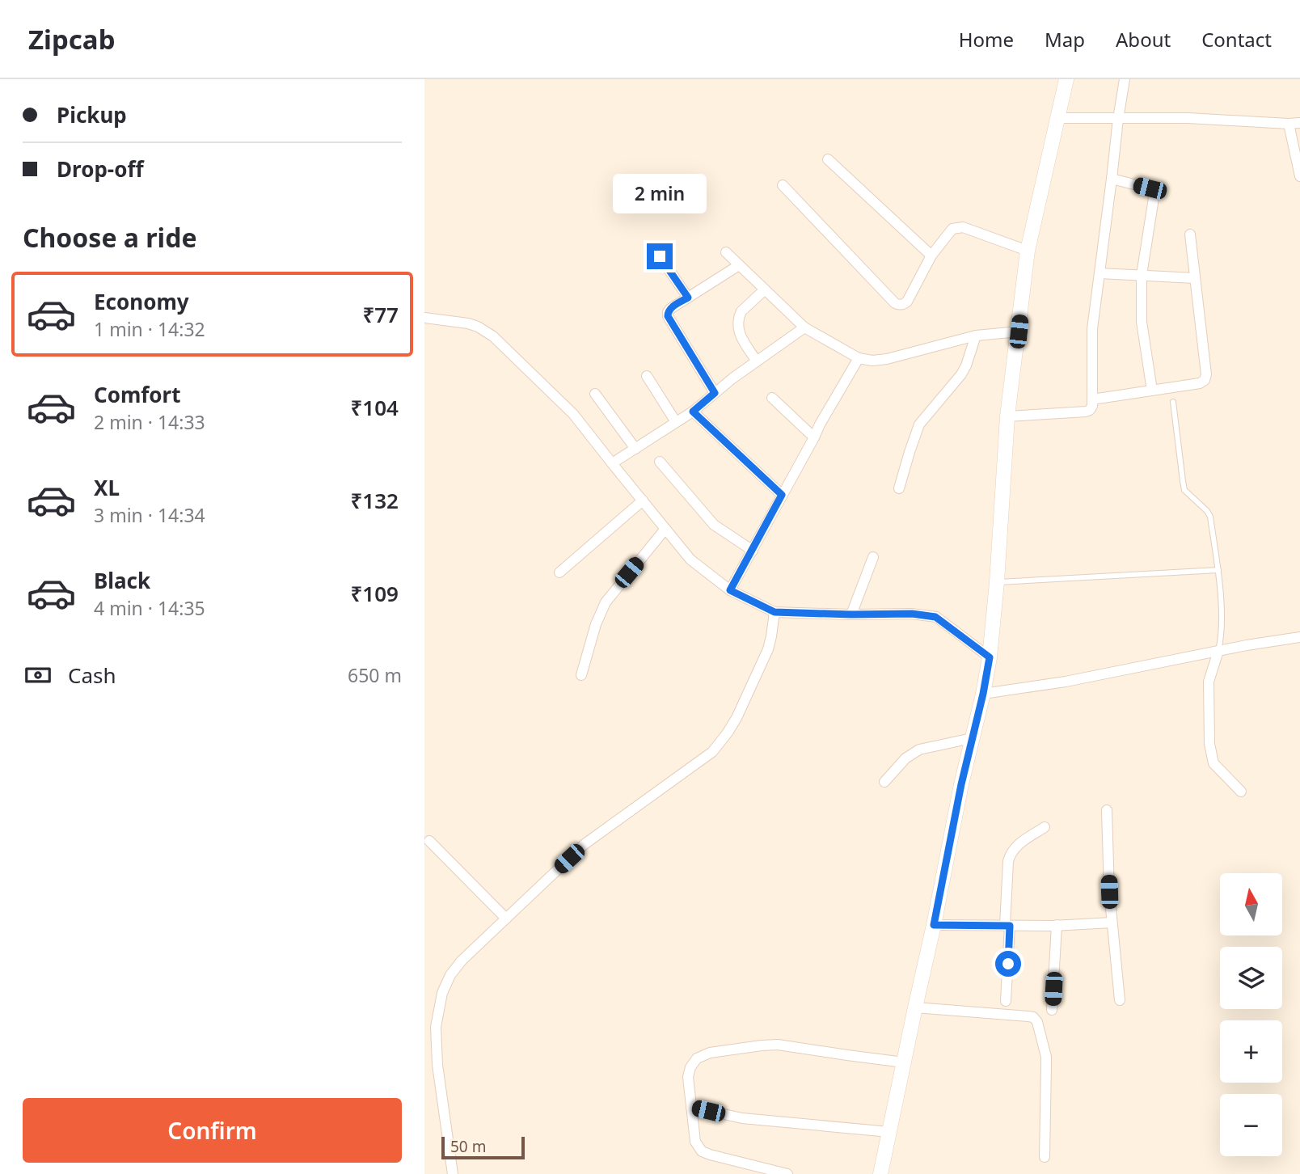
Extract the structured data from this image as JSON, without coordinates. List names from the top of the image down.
{
  "scale_bar": "50 m",
  "north": "top",
  "page": {
    "header": "Zipcab",
    "nav": [
      "Home",
      "Map",
      "About",
      "Contact"
    ],
    "banner": ["Pickup", "Drop-off"],
    "bubble": "2 min",
    "heading": "Choose a ride",
    "list": [
      {
        "name": "Economy",
        "note": "1 min · 14:32",
        "value": "₹77"
      },
      {
        "name": "Comfort",
        "note": "2 min · 14:33",
        "value": "₹104"
      },
      {
        "name": "XL",
        "note": "3 min · 14:34",
        "value": "₹132"
      },
      {
        "name": "Black",
        "note": "4 min · 14:35",
        "value": "₹109"
      }
    ],
    "pay": ["Cash", "650 m"],
    "map_buttons": ["+", "−"],
    "buttons": "Confirm",
    "scale": "50 m"
  }
}
